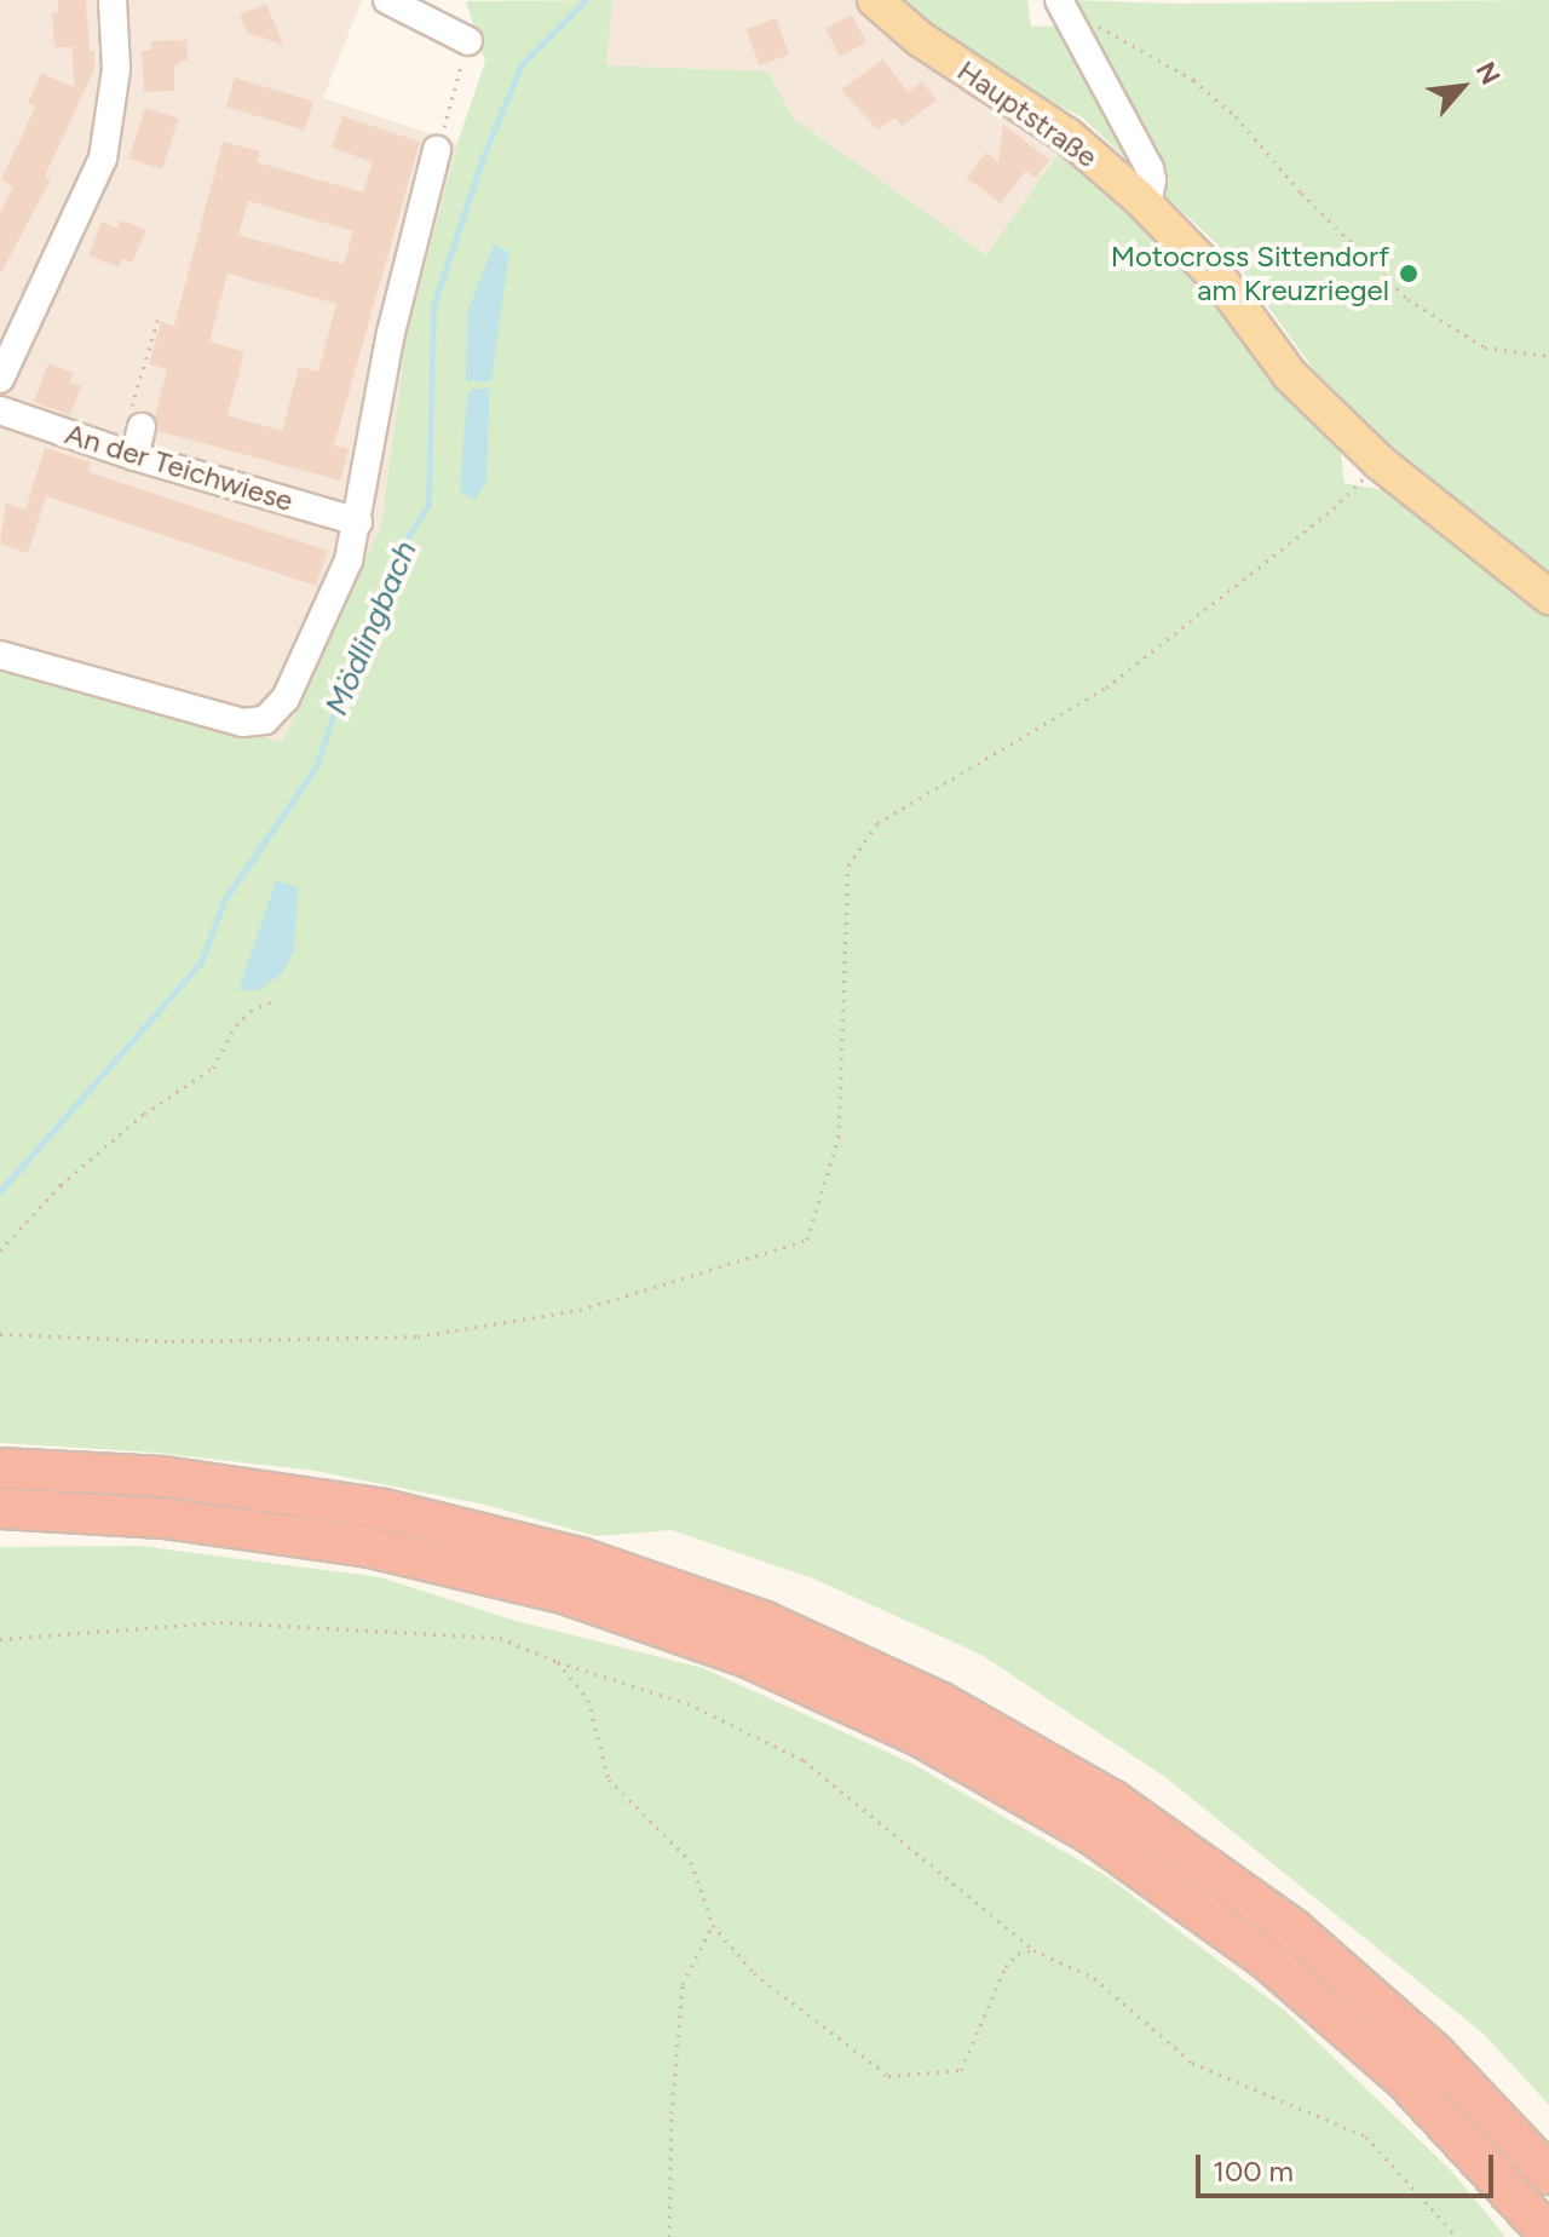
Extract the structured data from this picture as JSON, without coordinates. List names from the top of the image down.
{
  "streets": {
    "main road": ["Hauptstraße"],
    "street": ["An der Teichwiese"]
  },
  "water": ["Mödlingbach"],
  "places": ["Motocross Sittendorf am Kreuzriegel"],
  "scale_bar": "100 m",
  "north": "top right"
}
